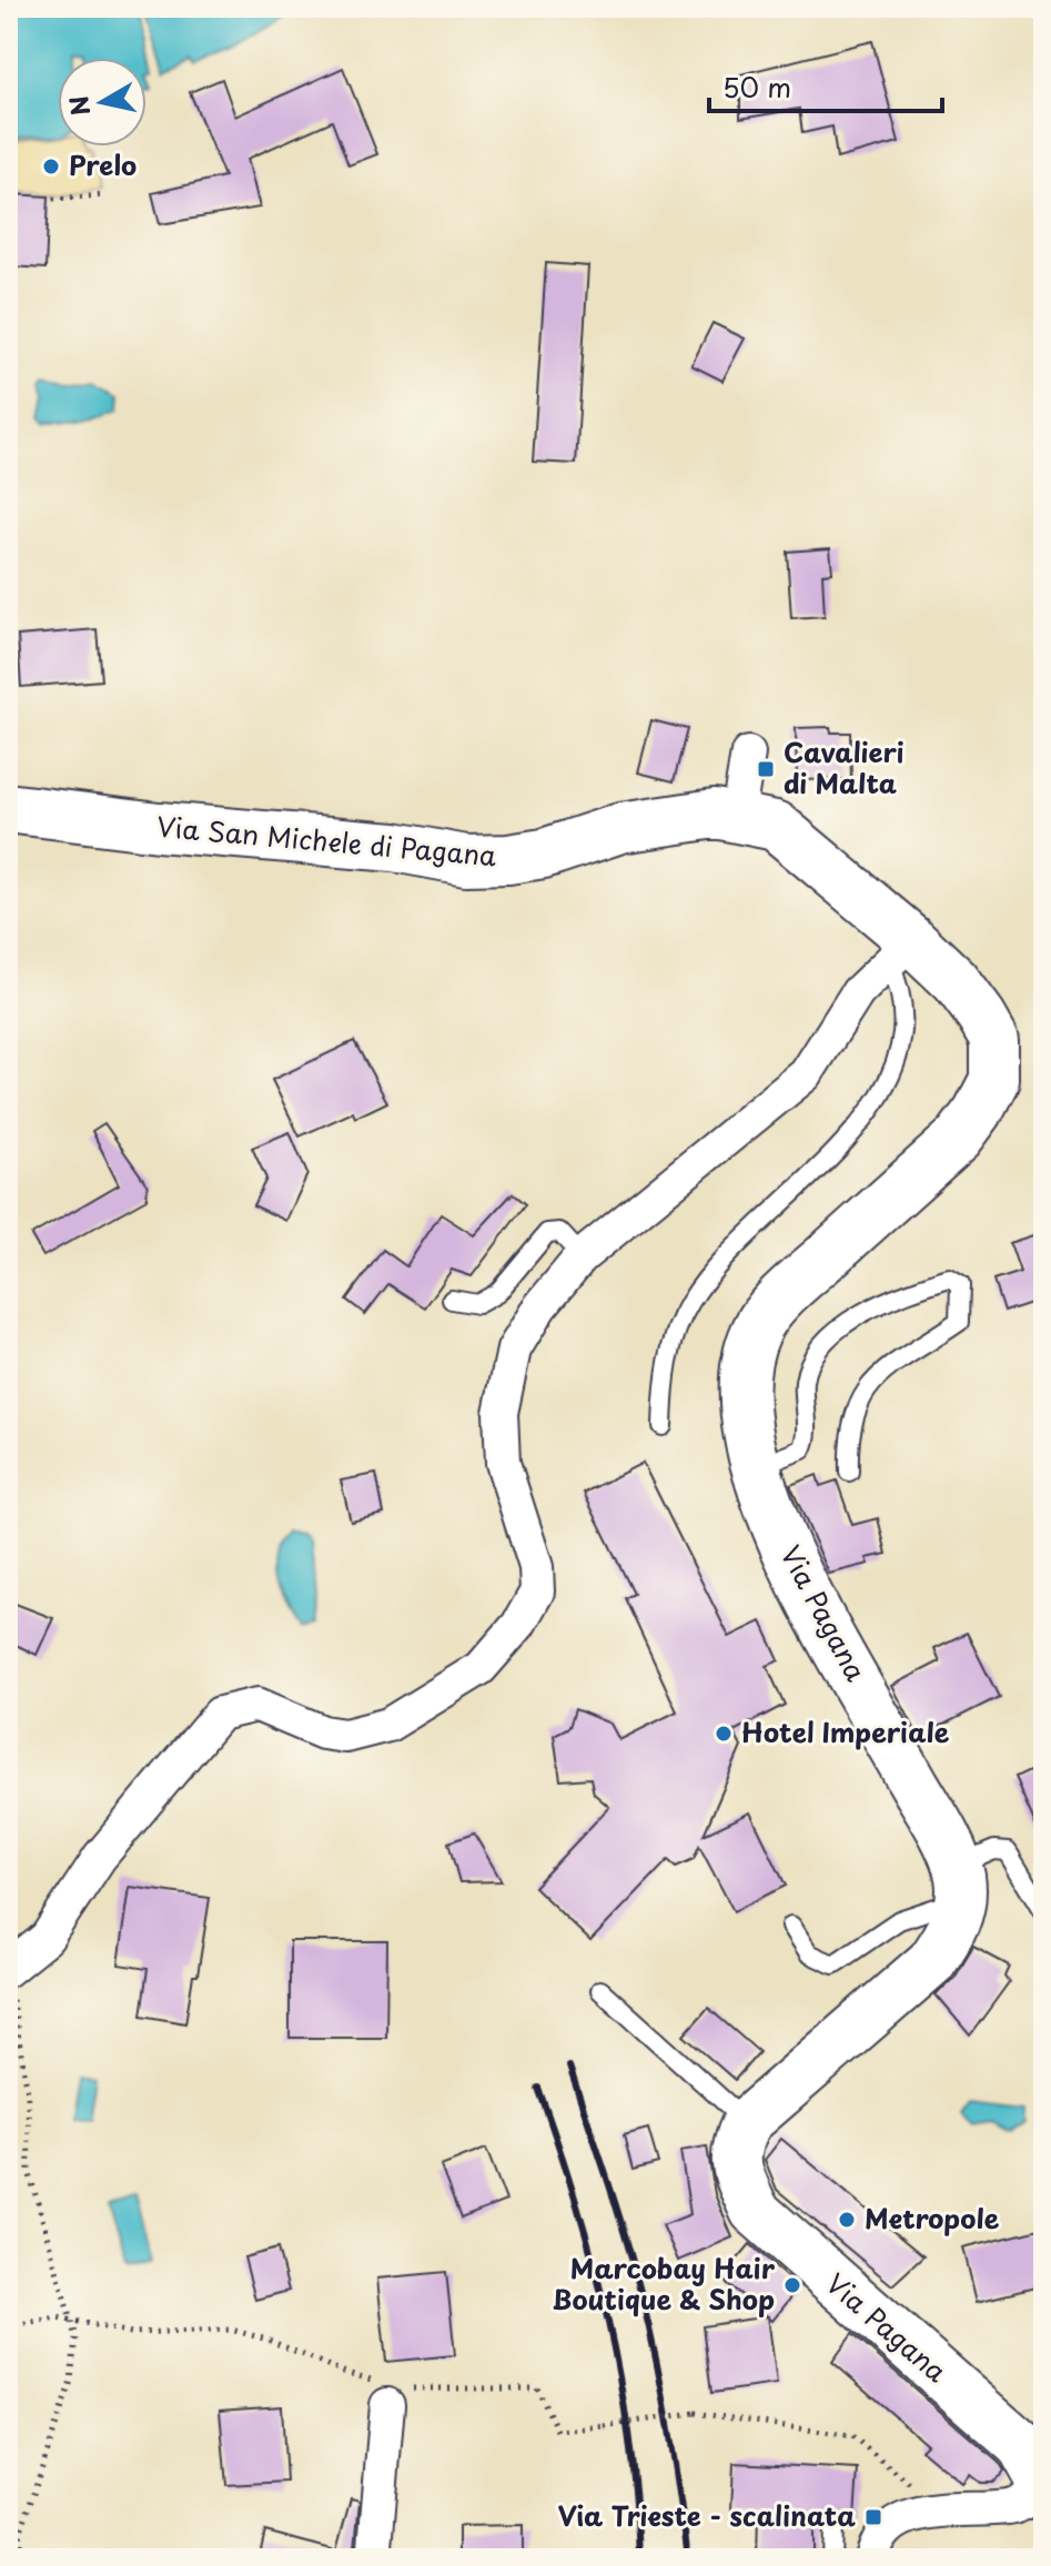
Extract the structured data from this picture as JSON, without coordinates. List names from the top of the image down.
{
  "streets": {
    "main road": ["Via San Michele di Pagana", "Via Pagana"]
  },
  "crossings": [
    ["Via San Michele di Pagana", "Via Pagana"]
  ],
  "places": {
    "other": [
      "Prelo",
      "Hotel Imperiale",
      "Metropole",
      "Marcobay Hair Boutique & Shop"
    ],
    "transit": ["Cavalieri di Malta", "Via Trieste - scalinata"]
  },
  "scale_bar": "50 m",
  "north": "left"
}
